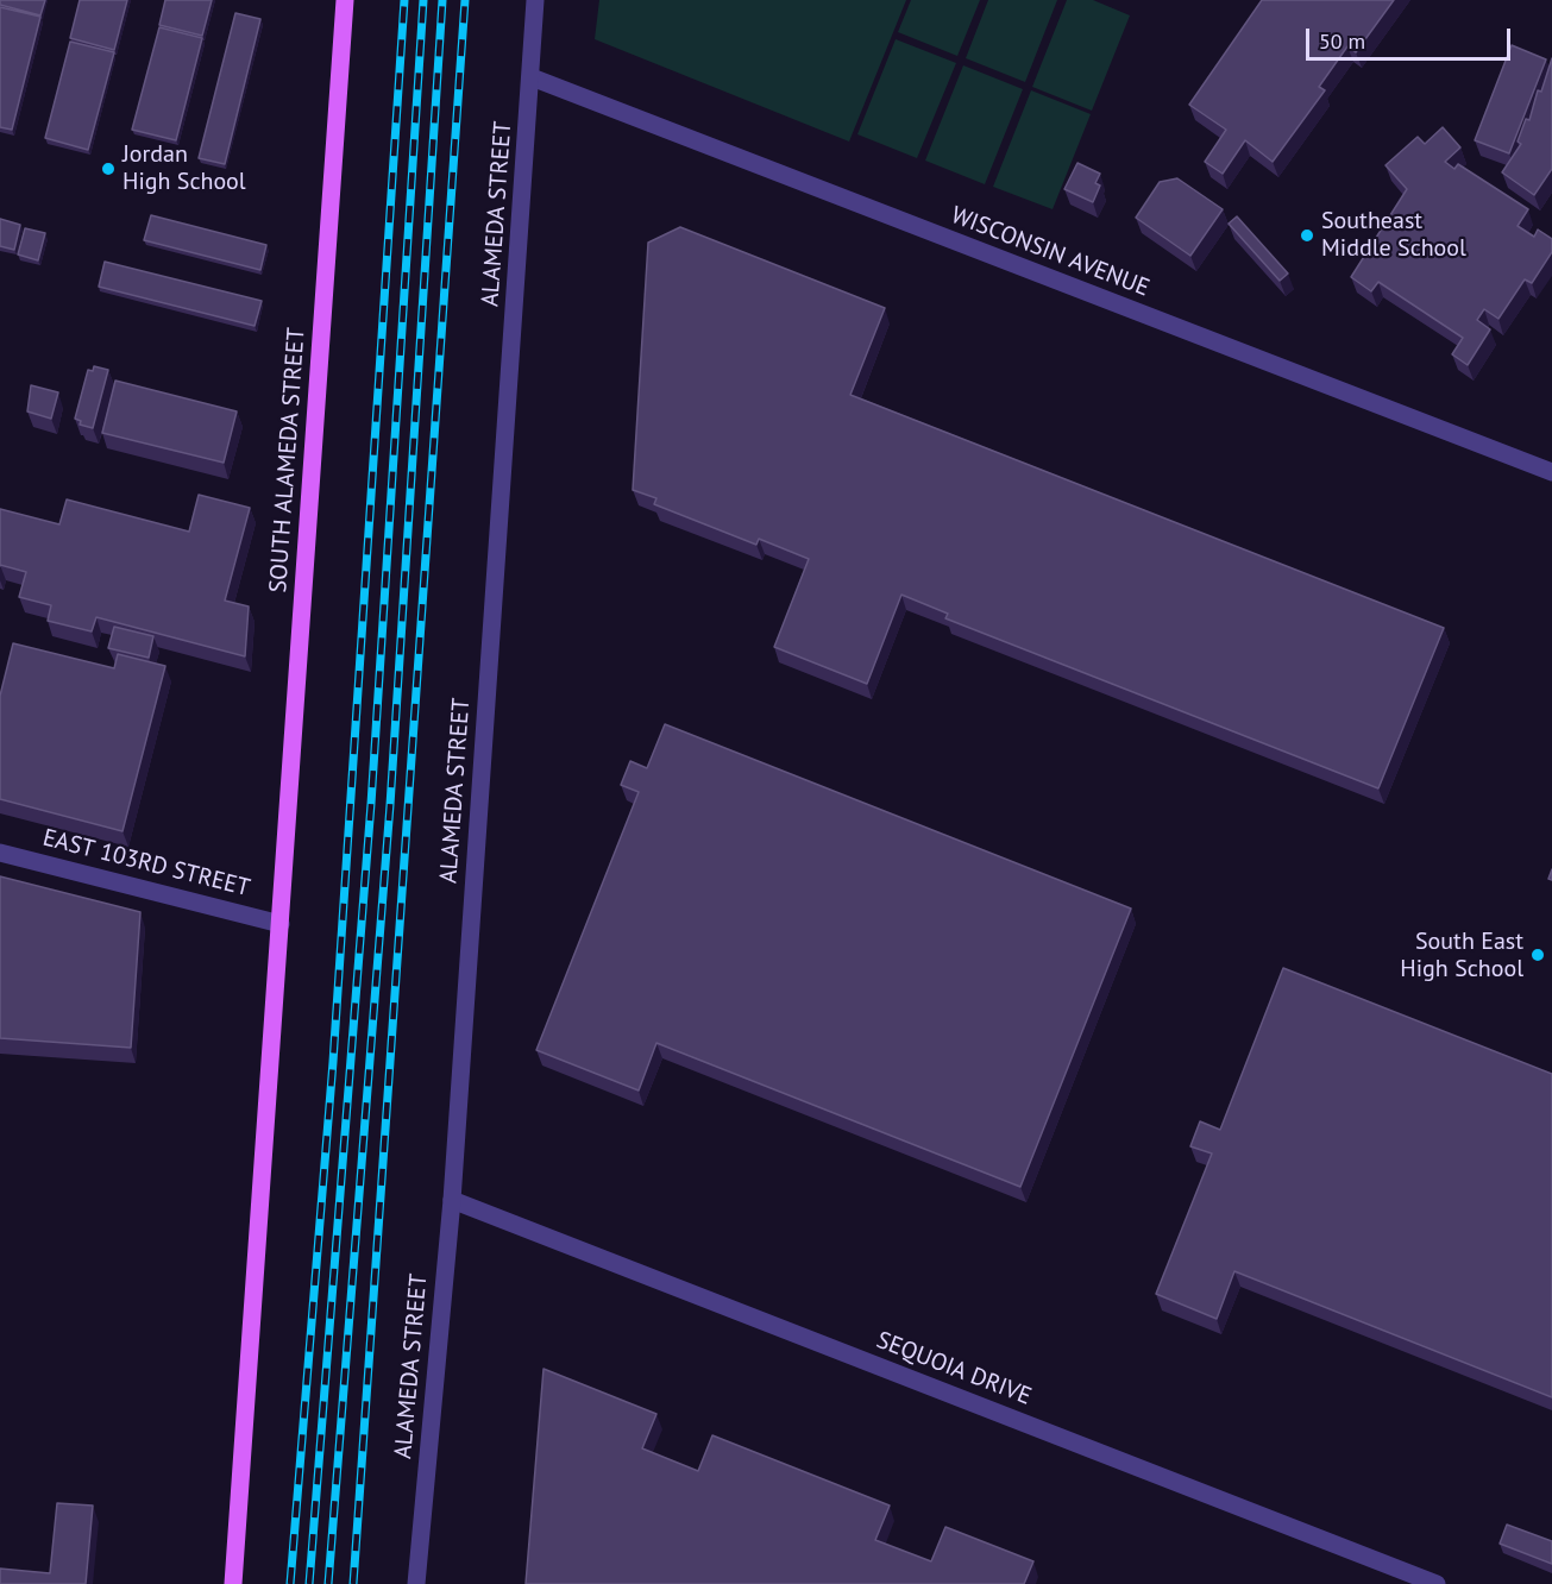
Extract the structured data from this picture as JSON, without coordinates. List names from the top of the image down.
{
  "streets": {
    "main road": ["SOUTH ALAMEDA STREET"],
    "street": [
      "ALAMEDA STREET",
      "WISCONSIN AVENUE",
      "EAST 103RD STREET",
      "SEQUOIA DRIVE"
    ]
  },
  "crossings": [
    ["ALAMEDA STREET", "WISCONSIN AVENUE"],
    ["ALAMEDA STREET", "SEQUOIA DRIVE"],
    ["SOUTH ALAMEDA STREET", "EAST 103RD STREET"]
  ],
  "places": ["Jordan High School", "Southeast Middle School", "South East High School"],
  "scale_bar": "50 m"
}
